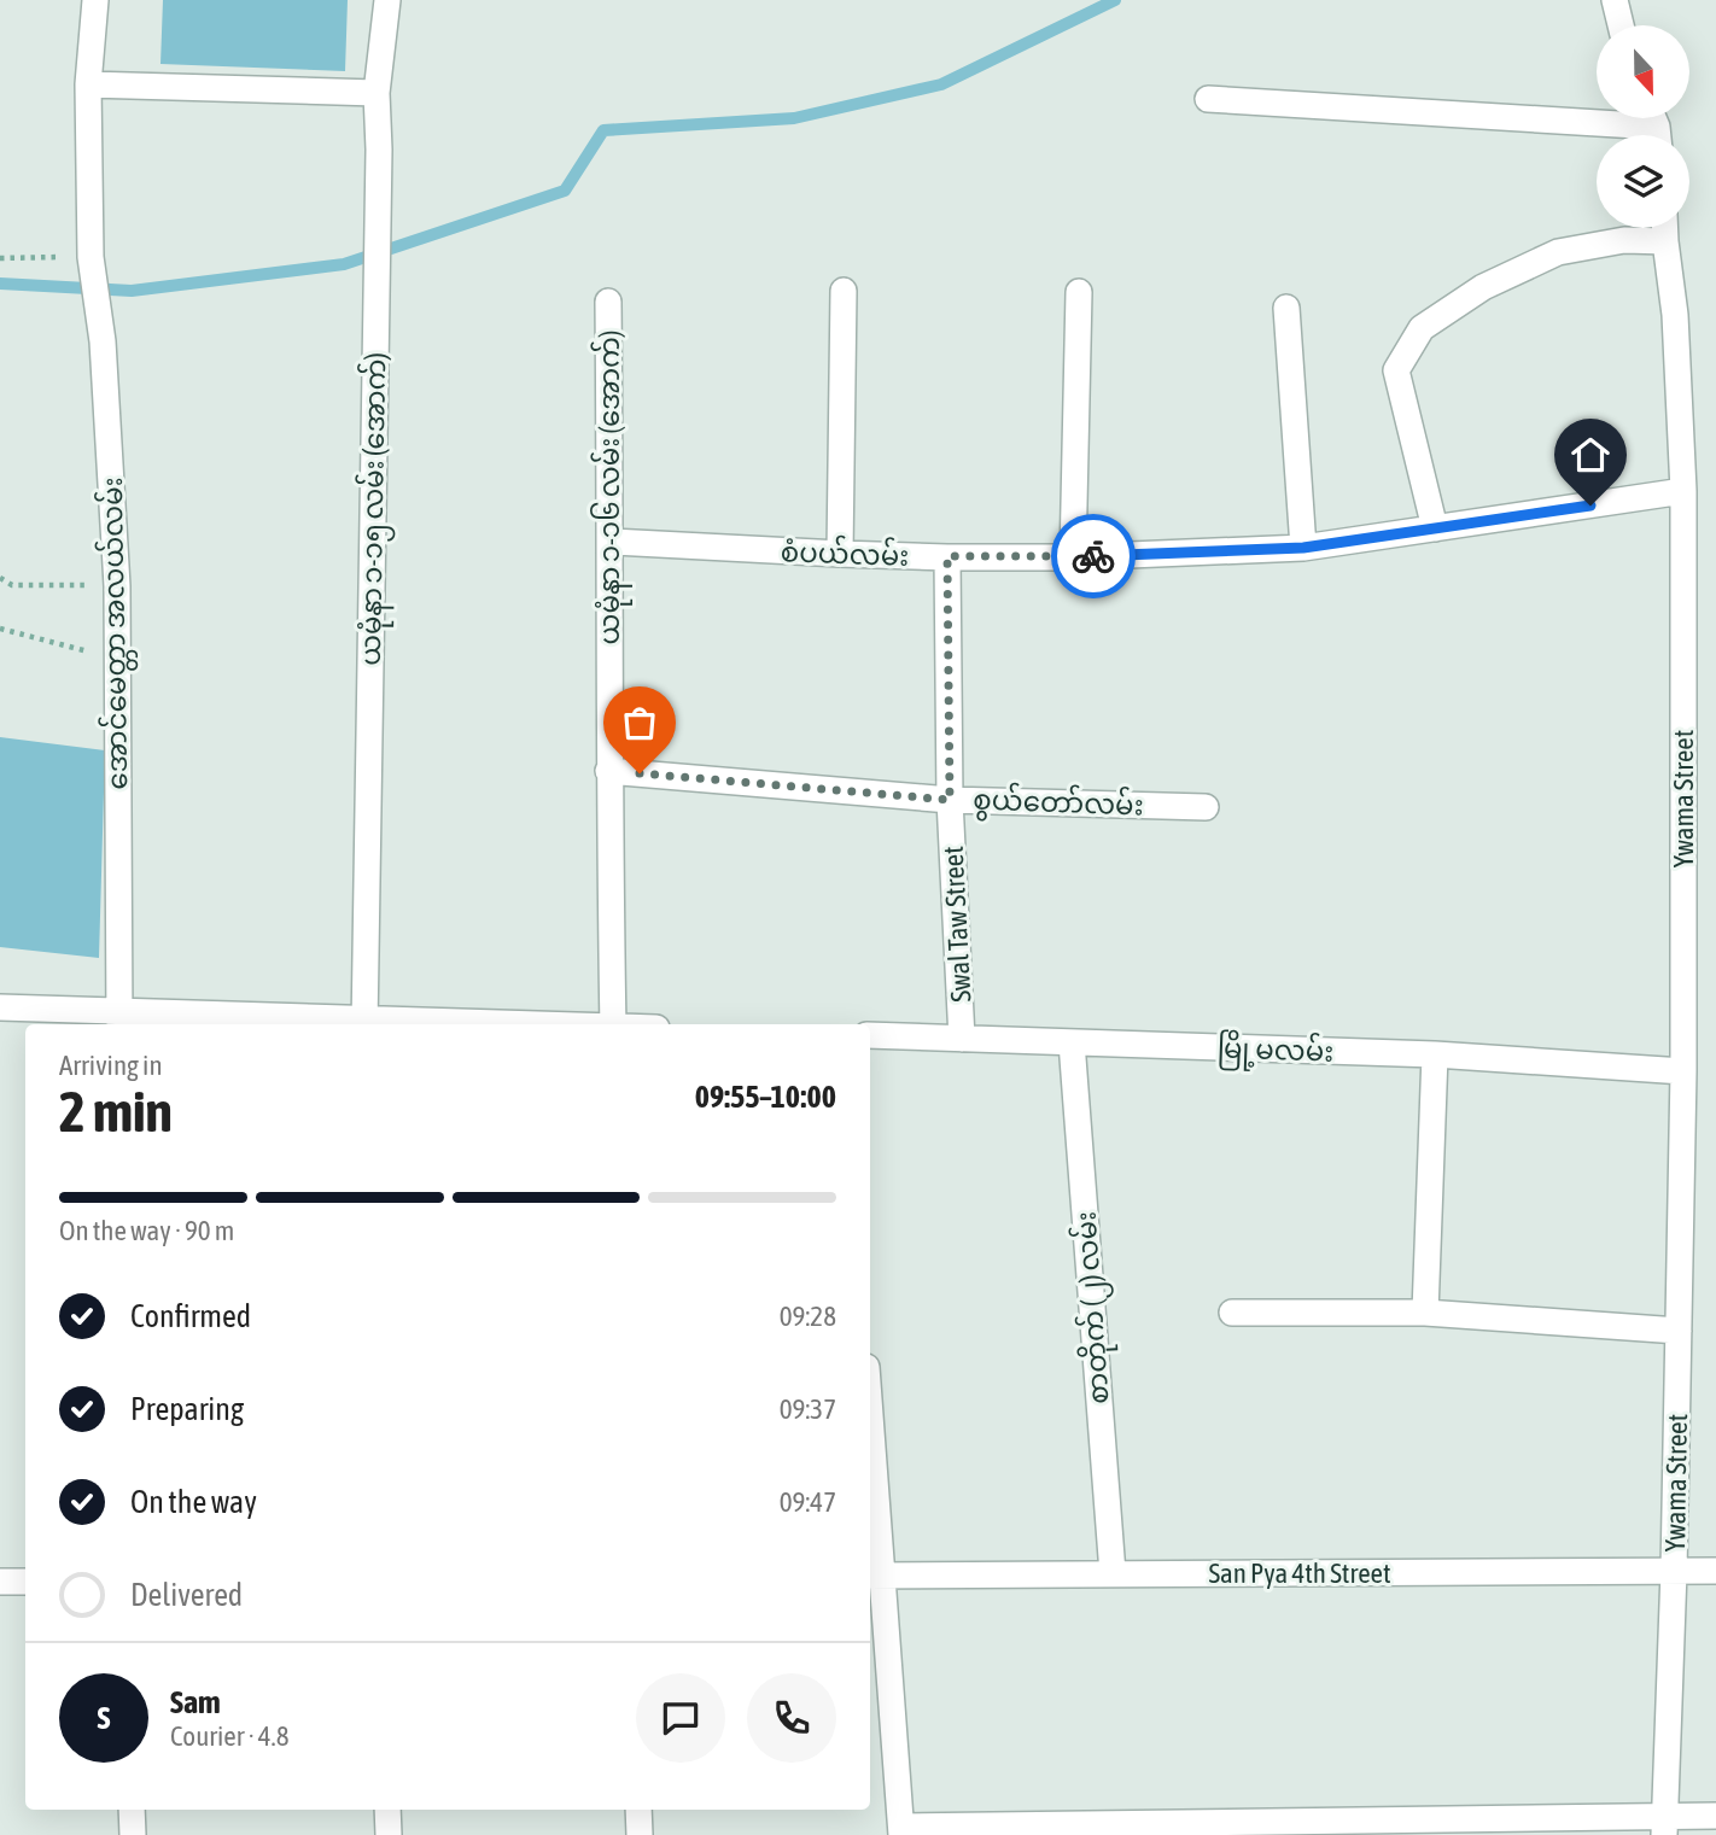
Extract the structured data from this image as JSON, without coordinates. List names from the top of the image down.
{
  "streets": {
    "street": [
      "ယမုံနာ ၁-၁၆ လမ်း (အောက်)",
      "ယမုံနာ ၁-၁၅ လမ်း (အောက်)",
      "စံပယ်လမ်း",
      "အောင်မေတ္တာ အလယ်လမ်း",
      "Ywama Street",
      "စွယ်တော်လမ်း",
      "Swal Taw Street",
      "မြို့မလမ်း",
      "စာတိုက် (၂) လမ်း",
      "San Pya 4th Street"
    ]
  },
  "crossings": [
    ["ယမုံနာ ၁-၁၆ လမ်း (အောက်)", "စံပယ်လမ်း"],
    ["ယမုံနာ ၁-၁၆ လမ်း (အောက်)", "စွယ်တော်လမ်း"],
    ["စံပယ်လမ်း", "Ywama Street"],
    ["စံပယ်လမ်း", "Swal Taw Street"],
    ["Ywama Street", "မြို့မလမ်း"],
    ["Ywama Street", "San Pya 4th Street"],
    ["စွယ်တော်လမ်း", "Swal Taw Street"],
    ["Swal Taw Street", "မြို့မလမ်း"],
    ["မြို့မလမ်း", "စာတိုက် (၂) လမ်း"],
    ["စာတိုက် (၂) လမ်း", "San Pya 4th Street"]
  ],
  "north": "bottom",
  "page": {
    "heading": ["2 min", "Arriving in", "09:55–10:00"],
    "panel": ["Sam", "Courier · 4.8"],
    "bar": "On the way · 90 m",
    "list": [
      ["Confirmed", "09:28"],
      ["Preparing", "09:37"],
      ["On the way", "09:47"],
      "Delivered"
    ],
    "round": "S"
  }
}
